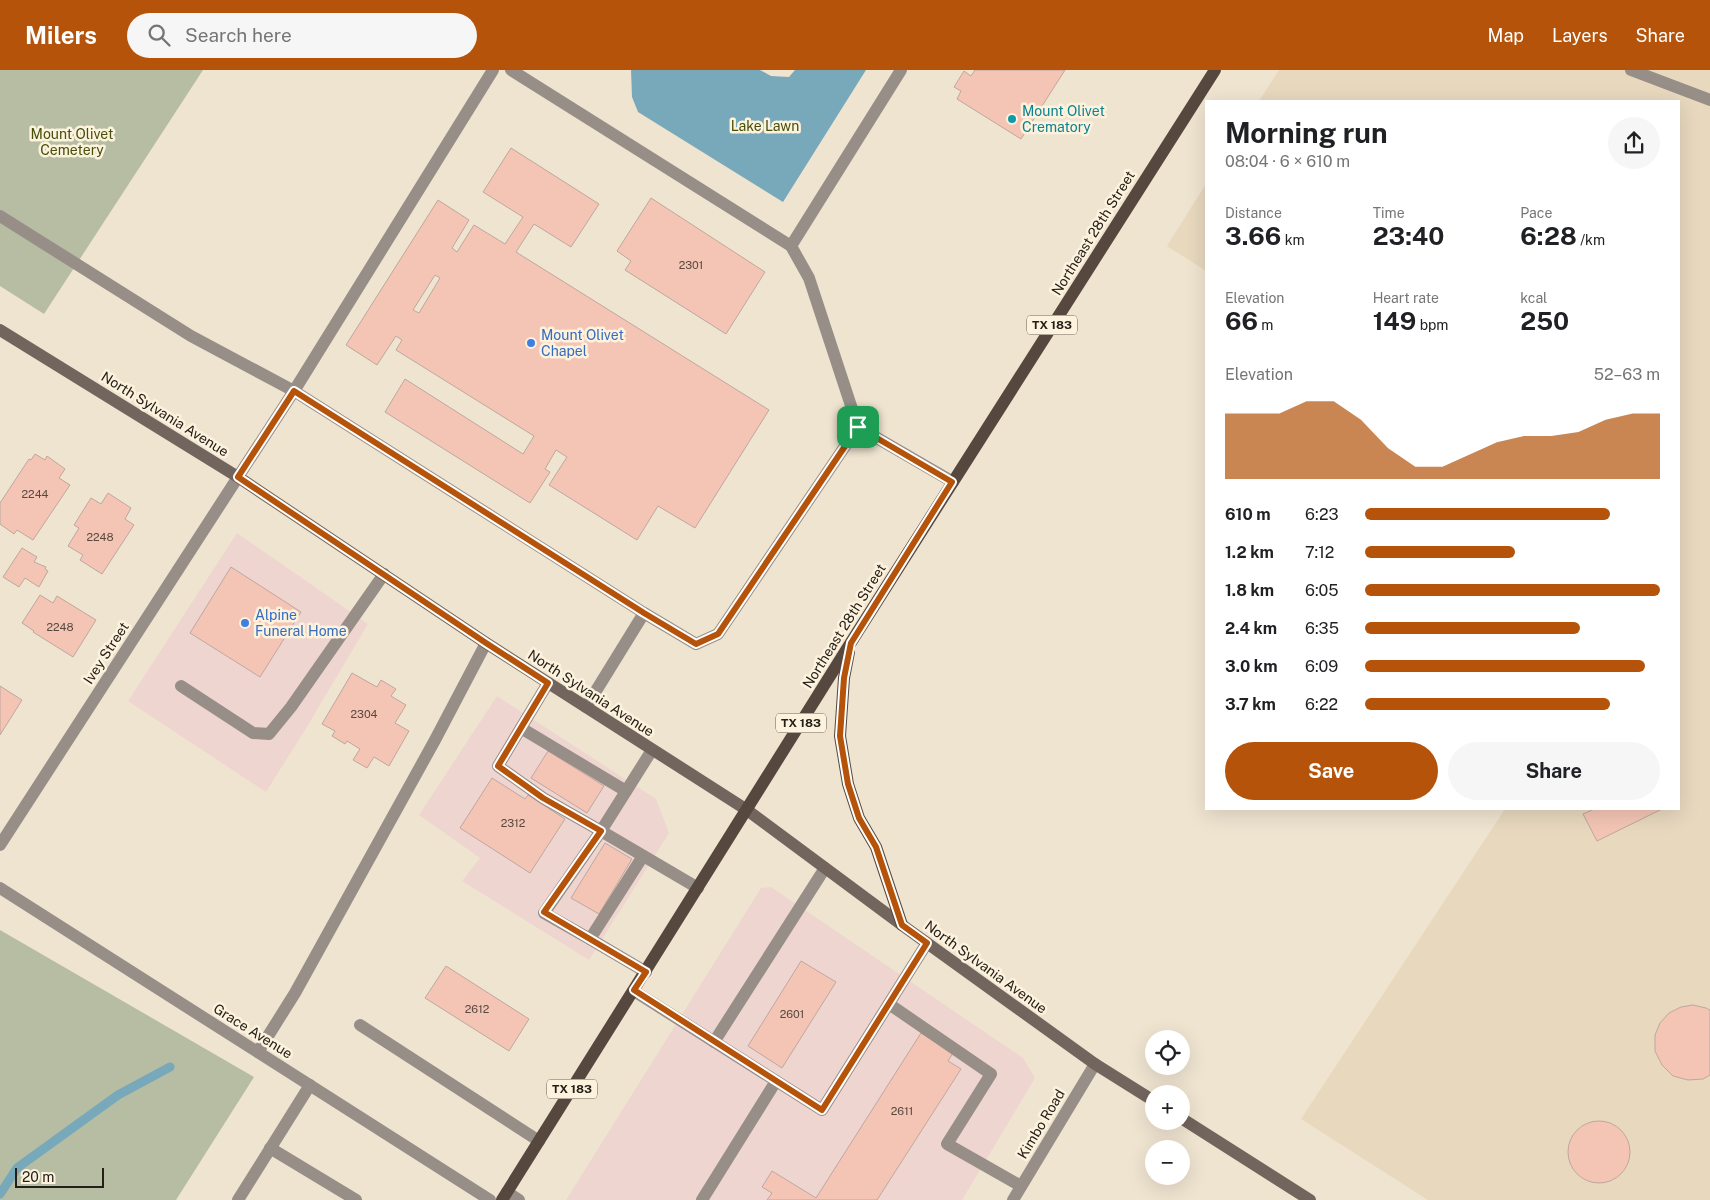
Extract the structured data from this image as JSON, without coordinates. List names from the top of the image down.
{
  "streets": {
    "main road": ["Northeast 28th Street", "TX 183", "North Sylvania Avenue"],
    "street": ["Ivey Street", "Grace Avenue", "Kimbo Road"]
  },
  "crossings": [
    ["Northeast 28th Street", "North Sylvania Avenue"],
    ["North Sylvania Avenue", "Ivey Street"],
    ["North Sylvania Avenue", "Kimbo Road"]
  ],
  "parks": ["Lake Lawn", "Mount Olivet Cemetery"],
  "places": ["Mount Olivet Crematory", "Mount Olivet Chapel", "Alpine Funeral Home"],
  "house_numbers": [
    "2301",
    "2244",
    "2248",
    "2248",
    "2304",
    "2312",
    "2612",
    "2601",
    "2611"
  ],
  "scale_bar": "20 m",
  "page": {
    "header": "Milers",
    "search": "Search here",
    "nav": ["Map", "Layers", "Share"],
    "heading": ["Morning run", "08:04 · 6 × 610 m"],
    "stats": [
      ["Distance", "3.66 km"],
      ["Time", "23:40"],
      ["Pace", "6:28 /km"],
      ["Elevation", "66 m"],
      ["Heart rate", "149 bpm"],
      ["kcal", "250"]
    ],
    "chart": ["Elevation", "52–63 m"],
    "list": [
      {
        "name": "610 m",
        "note": "6:23"
      },
      {
        "name": "1.2 km",
        "note": "7:12"
      },
      {
        "name": "1.8 km",
        "note": "6:05"
      },
      {
        "name": "2.4 km",
        "note": "6:35"
      },
      {
        "name": "3.0 km",
        "note": "6:09"
      },
      {
        "name": "3.7 km",
        "note": "6:22"
      }
    ],
    "buttons": ["Save", "Share"],
    "map_buttons": ["+", "−"],
    "scale": "20 m"
  }
}
